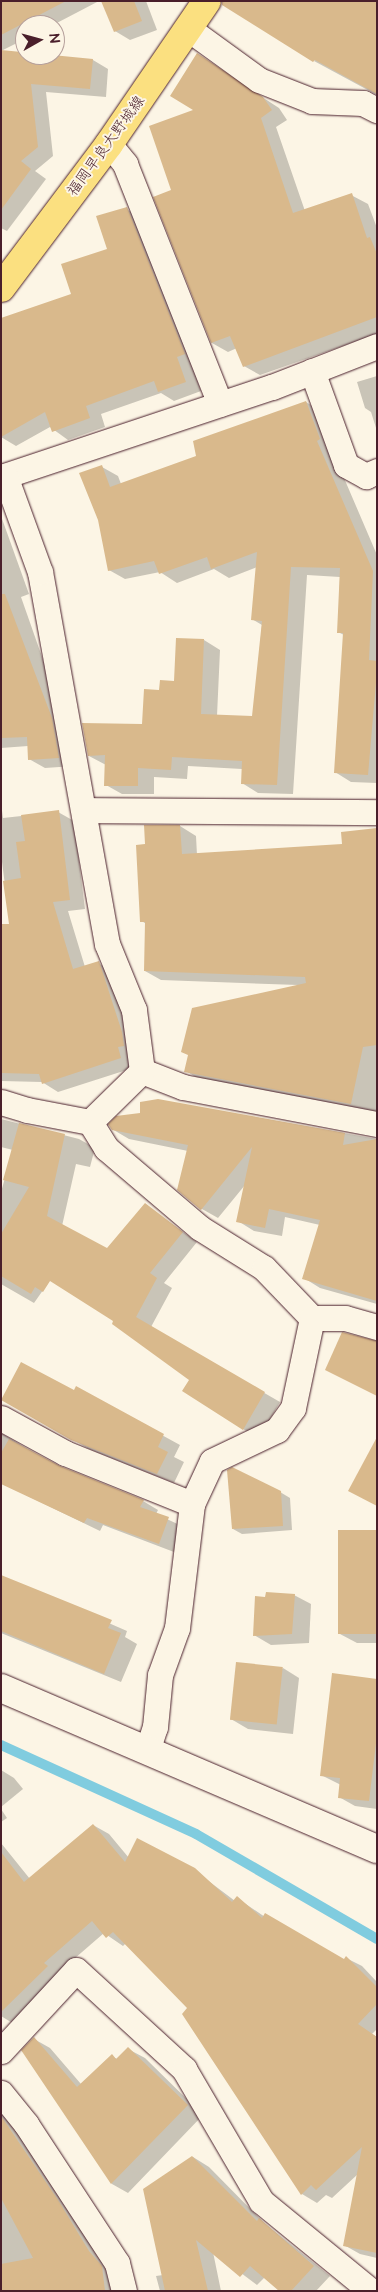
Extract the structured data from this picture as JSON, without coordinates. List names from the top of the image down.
{
  "streets": {
    "main road": ["福岡早良大野城線"]
  },
  "north": "right"
}
